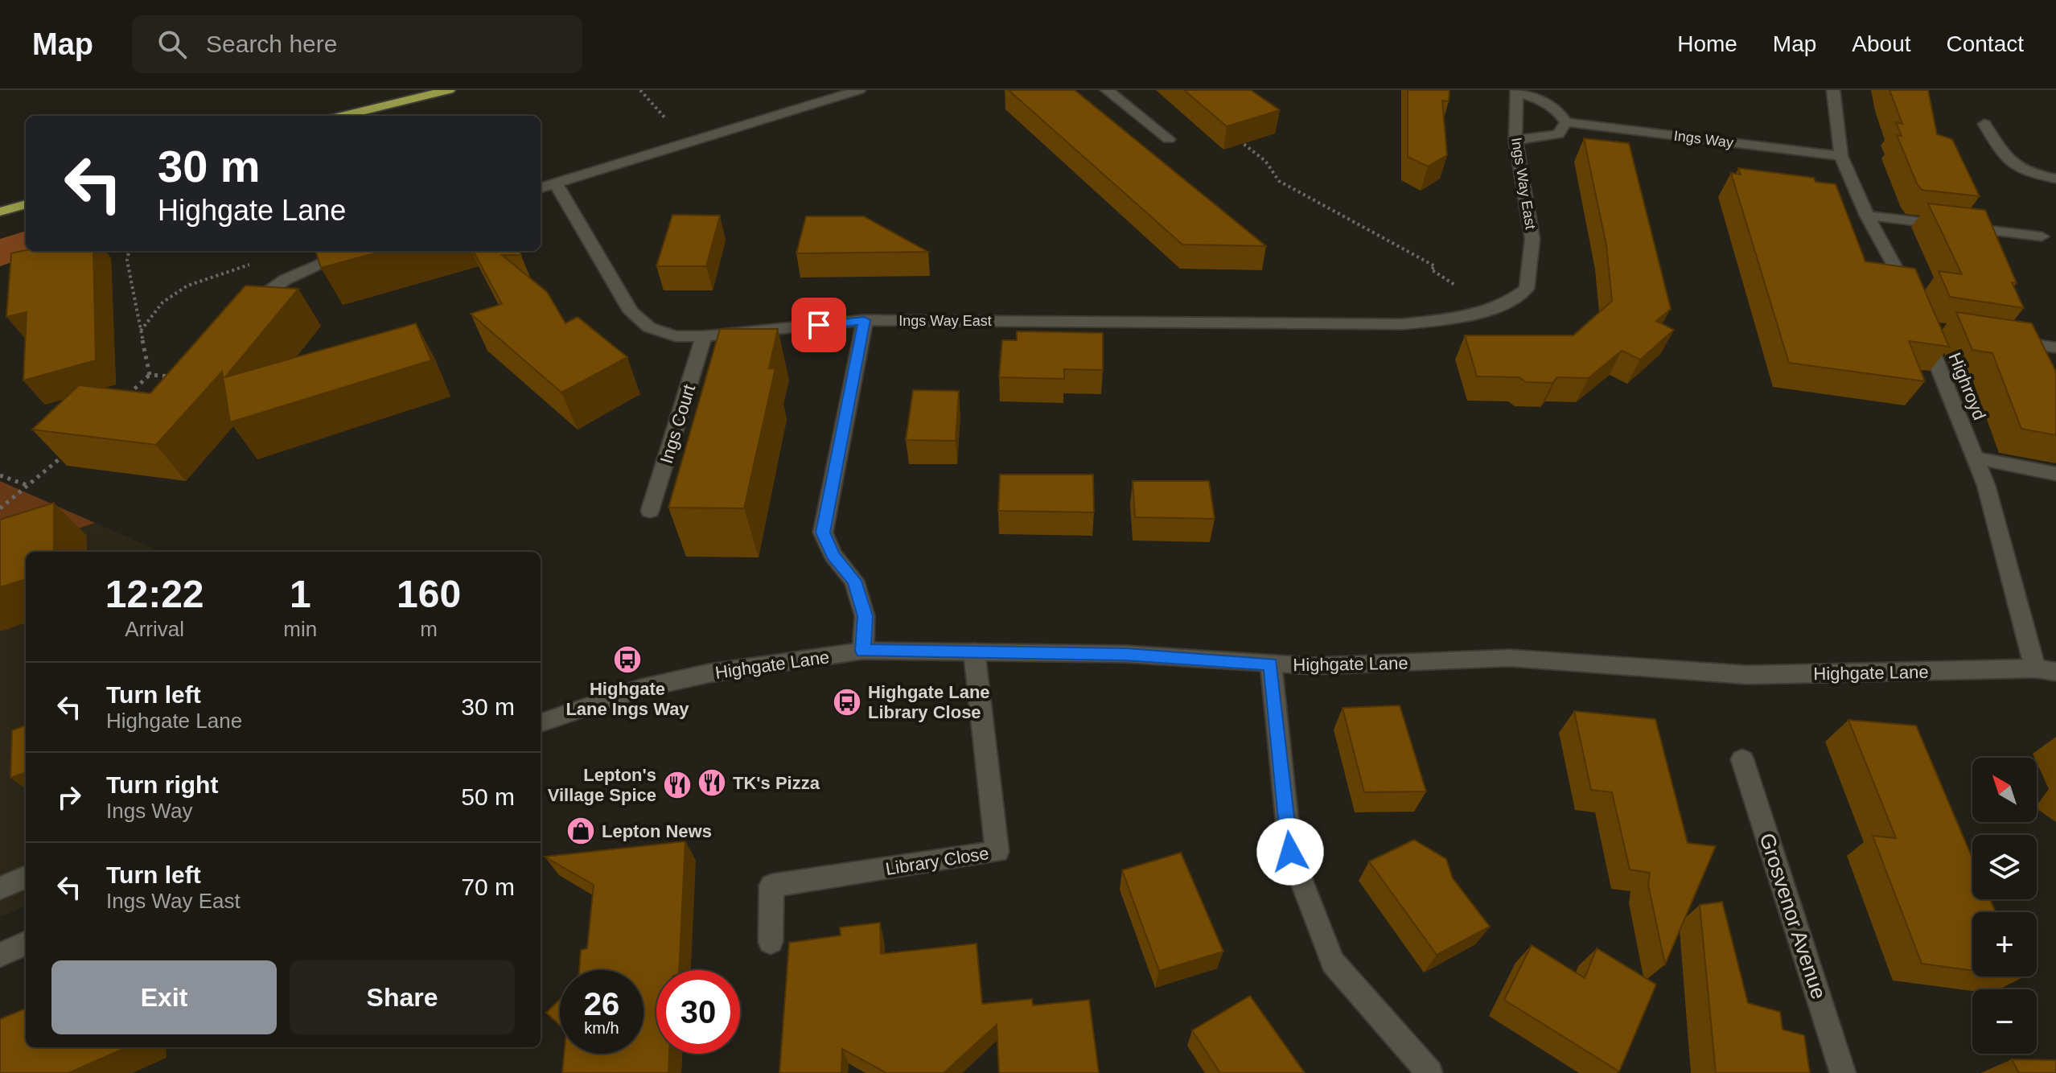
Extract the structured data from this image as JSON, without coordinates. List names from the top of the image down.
{
  "streets": {
    "street": [
      "Ings Way",
      "Ings Way East",
      "Highroyd",
      "Ings Court",
      "Highgate Lane",
      "Library Close",
      "Grosvenor Avenue"
    ]
  },
  "crossings": [
    ["Ings Way East", "Ings Court"],
    ["Highroyd", "Highgate Lane"],
    ["Highgate Lane", "Library Close"]
  ],
  "places": {
    "bus stop": ["Highgate Lane Ings Way", "Highgate Lane Library Close"],
    "restaurant": ["TK's Pizza", "Lepton's Village Spice"],
    "shop": ["Lepton News"]
  },
  "north": "top left",
  "page": {
    "header": "Map",
    "search": "Search here",
    "nav": [
      "Home",
      "Map",
      "About",
      "Contact"
    ],
    "turn": ["30 m", "Highgate Lane"],
    "eta": [
      "12:22",
      "Arrival",
      "1",
      "min",
      "160",
      "m"
    ],
    "list": [
      {
        "name": "Turn left",
        "note": "Highgate Lane",
        "value": "30 m"
      },
      {
        "name": "Turn right",
        "note": "Ings Way",
        "value": "50 m"
      },
      {
        "name": "Turn left",
        "note": "Ings Way East",
        "value": "70 m"
      }
    ],
    "map_buttons": ["+", "−"],
    "buttons": ["Exit", "Share"],
    "speed": "26 km/h",
    "limit": "30"
  }
}
